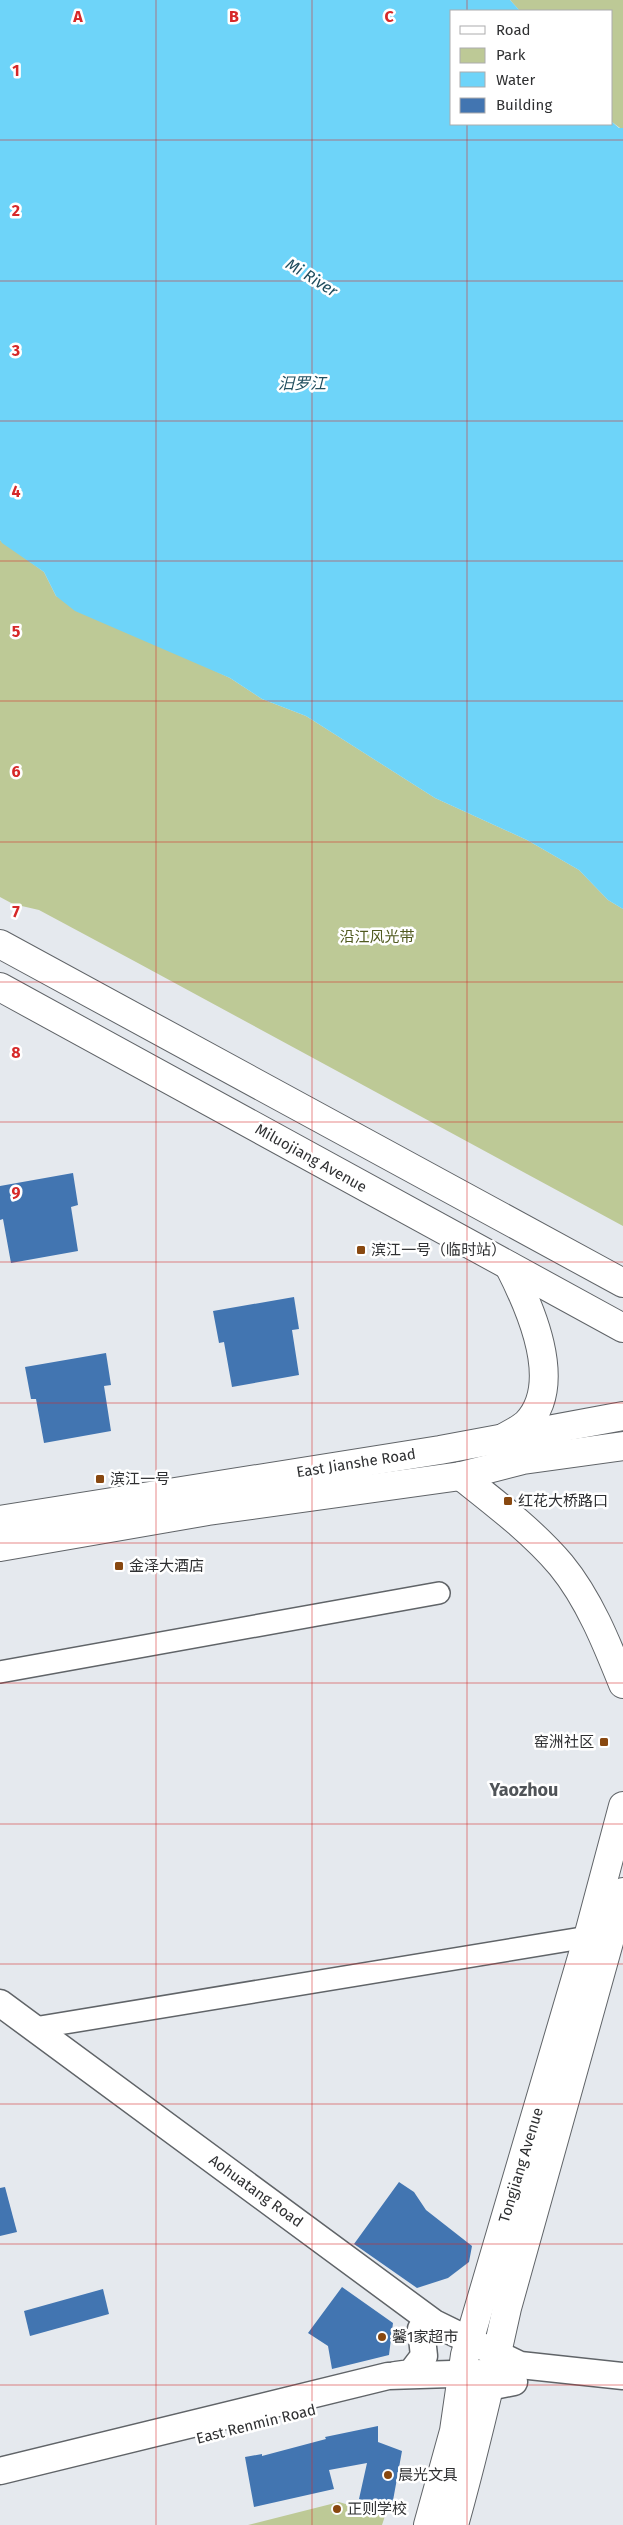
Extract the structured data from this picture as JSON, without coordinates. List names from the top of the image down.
{
  "streets": {
    "main road": ["Miluojiang Avenue", "East Jianshe Road", "Tongjiang Avenue"],
    "street": ["Aohuatang Road", "East Renmin Road"]
  },
  "crossings": [
    ["Tongjiang Avenue", "Aohuatang Road"],
    ["Tongjiang Avenue", "East Renmin Road"],
    ["Aohuatang Road", "East Renmin Road"]
  ],
  "districts": ["Yaozhou"],
  "water": ["Mi River", "汨罗江"],
  "parks": ["沿江风光带"],
  "places": {
    "transit": [
      "滨江一号（临时站）",
      "滨江一号",
      "红花大桥路口",
      "金泽大酒店",
      "窑洲社区"
    ],
    "other": ["馨1家超市", "晨光文具", "正则学校"]
  },
  "legend": [
    "Road",
    "Park",
    "Water",
    "Building"
  ],
  "grid": {
    "columns": ["A", "B", "C"],
    "rows": [
      "1",
      "2",
      "3",
      "4",
      "5",
      "6",
      "7",
      "8",
      "9"
    ]
  }
}
